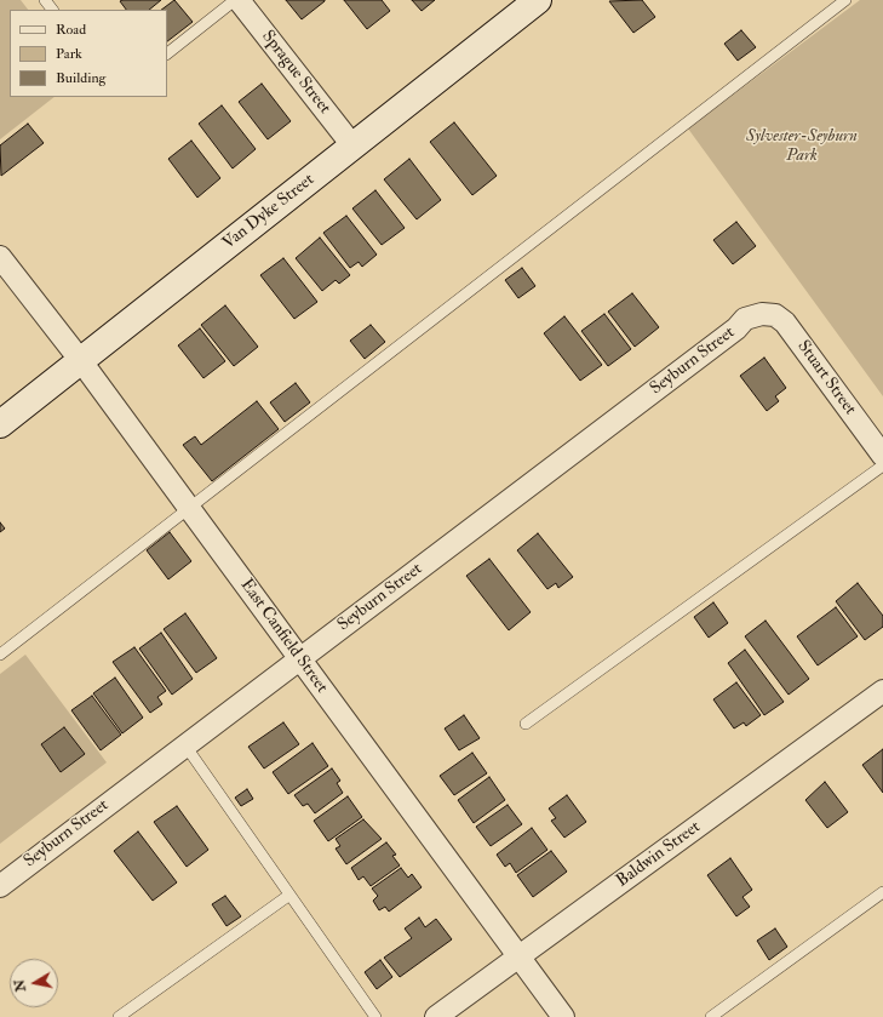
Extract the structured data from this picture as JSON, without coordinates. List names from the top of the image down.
{
  "streets": {
    "main road": ["Van Dyke Street"],
    "street": [
      "Sprague Street",
      "Seyburn Street",
      "Stuart Street",
      "East Canfield Street",
      "Baldwin Street"
    ]
  },
  "crossings": [
    ["Sprague Street", "Van Dyke Street"],
    ["Van Dyke Street", "East Canfield Street"],
    ["Seyburn Street", "Stuart Street"],
    ["Seyburn Street", "East Canfield Street"],
    ["East Canfield Street", "Baldwin Street"]
  ],
  "parks": ["Sylvester-Seyburn Park"],
  "legend": ["Road", "Park", "Building"],
  "north": "left"
}
